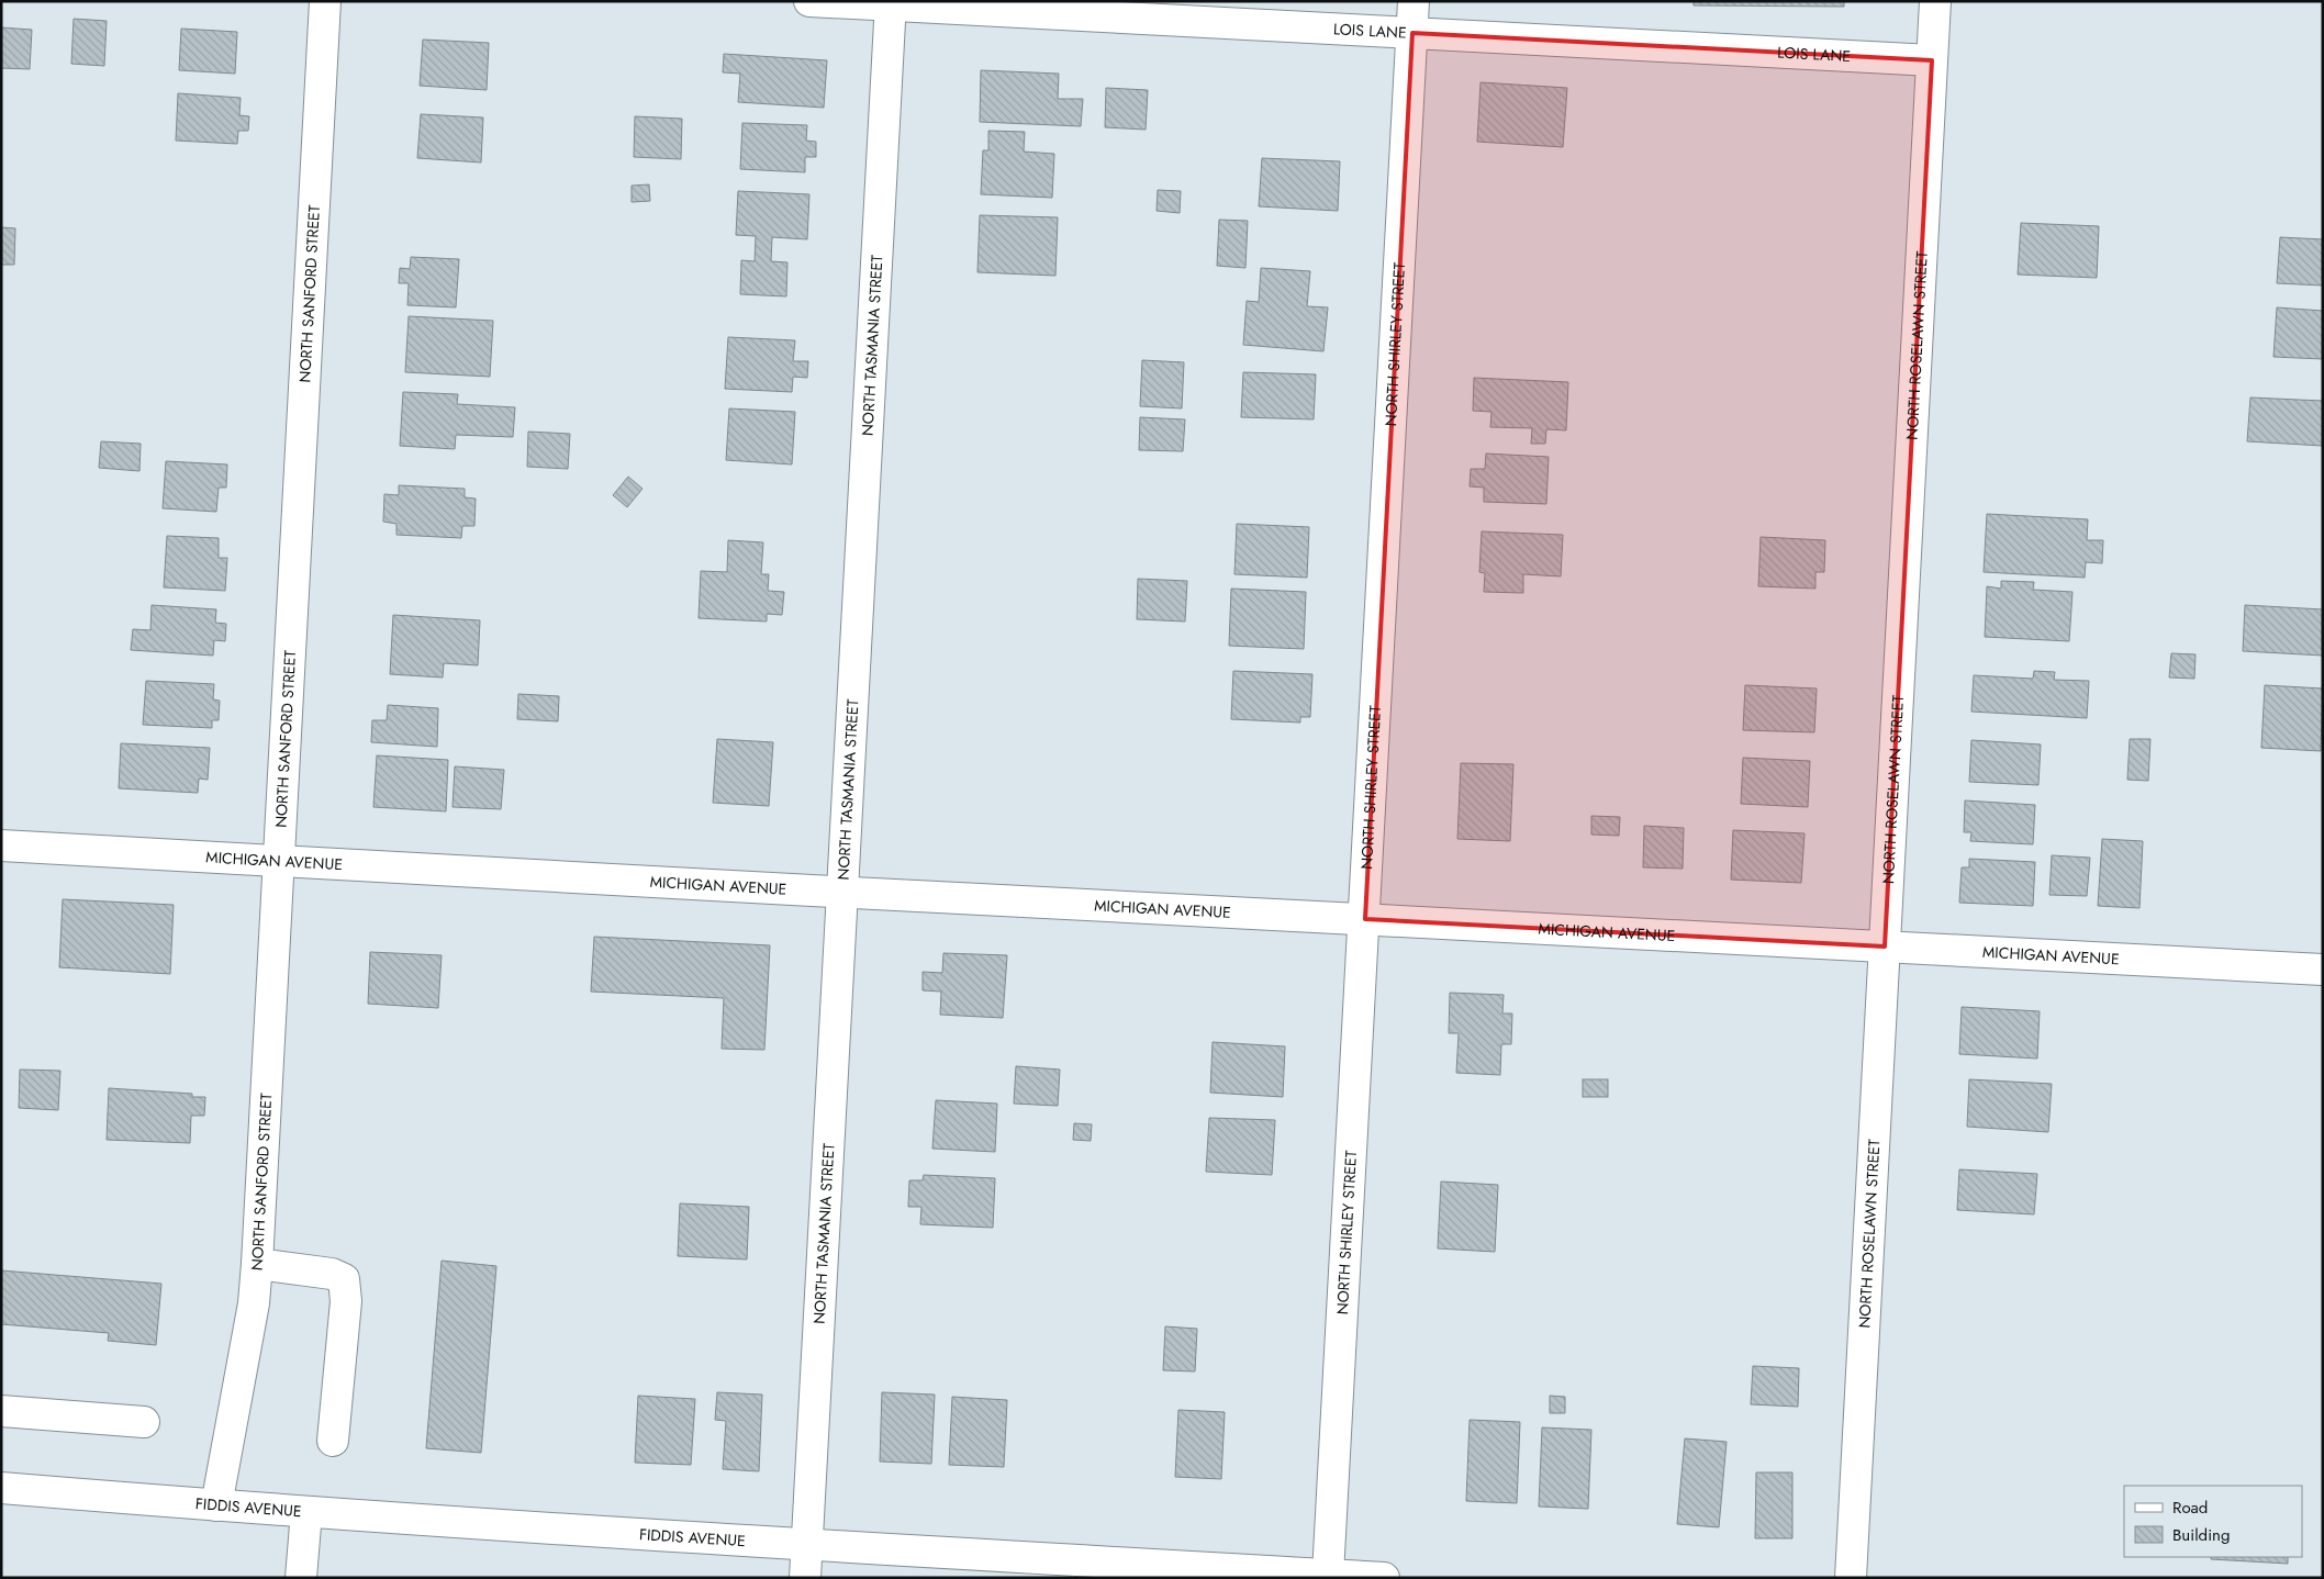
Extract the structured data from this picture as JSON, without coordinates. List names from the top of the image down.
{
  "streets": {
    "street": [
      "LOIS LANE",
      "NORTH SANFORD STREET",
      "NORTH SHIRLEY STREET",
      "NORTH TASMANIA STREET",
      "NORTH ROSELAWN STREET",
      "MICHIGAN AVENUE",
      "FIDDIS AVENUE"
    ]
  },
  "crossings": [
    ["LOIS LANE", "NORTH SHIRLEY STREET"],
    ["LOIS LANE", "NORTH TASMANIA STREET"],
    ["LOIS LANE", "NORTH ROSELAWN STREET"],
    ["NORTH SANFORD STREET", "MICHIGAN AVENUE"],
    ["NORTH SANFORD STREET", "FIDDIS AVENUE"],
    ["NORTH SHIRLEY STREET", "MICHIGAN AVENUE"],
    ["NORTH SHIRLEY STREET", "FIDDIS AVENUE"],
    ["NORTH TASMANIA STREET", "MICHIGAN AVENUE"],
    ["NORTH TASMANIA STREET", "FIDDIS AVENUE"],
    ["NORTH ROSELAWN STREET", "MICHIGAN AVENUE"]
  ],
  "legend": ["Road", "Building"]
}
